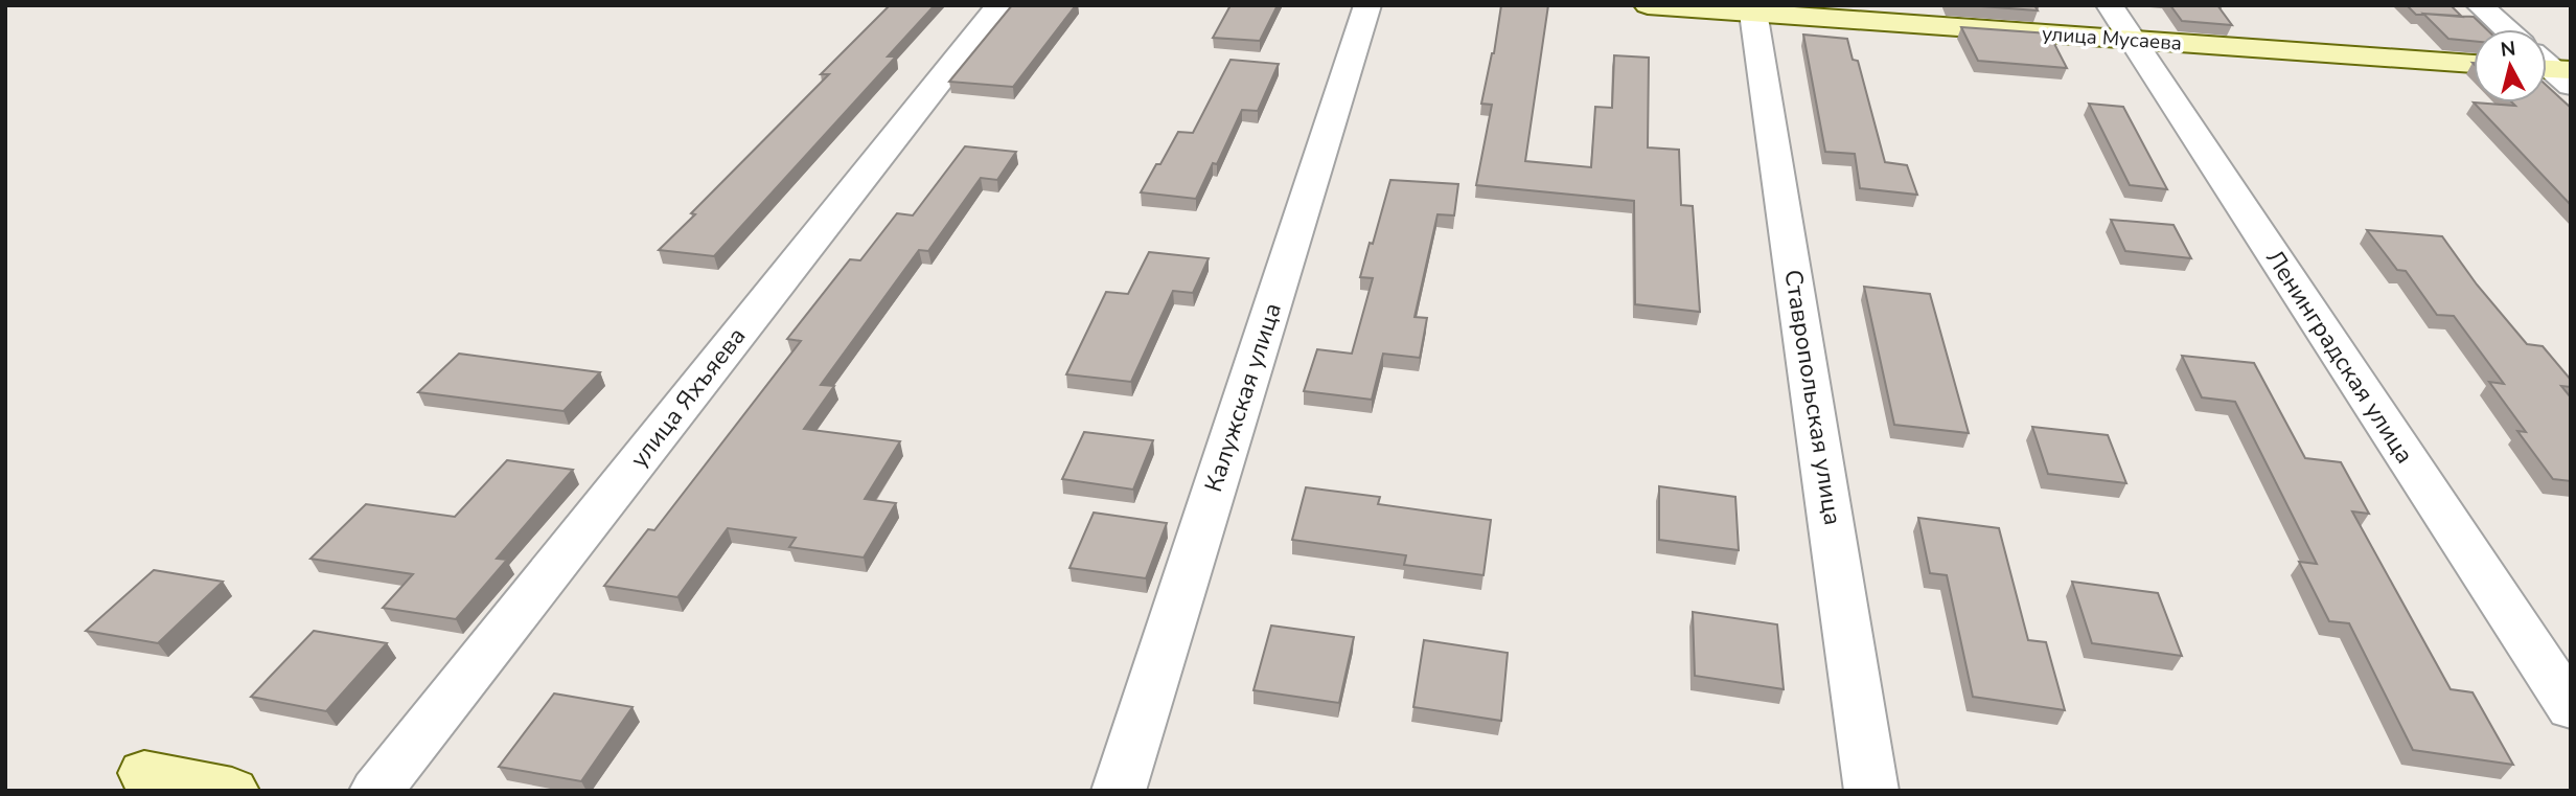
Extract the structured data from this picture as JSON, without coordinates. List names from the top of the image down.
{
  "streets": {
    "street": [
      "улица Мусаева",
      "Ленинградская улица",
      "улица Яхъяева",
      "Калужская улица",
      "Ставропольская улица"
    ]
  },
  "crossings": [
    ["улица Мусаева", "Ленинградская улица"],
    ["улица Мусаева", "Ставропольская улица"]
  ],
  "north": "top"
}
